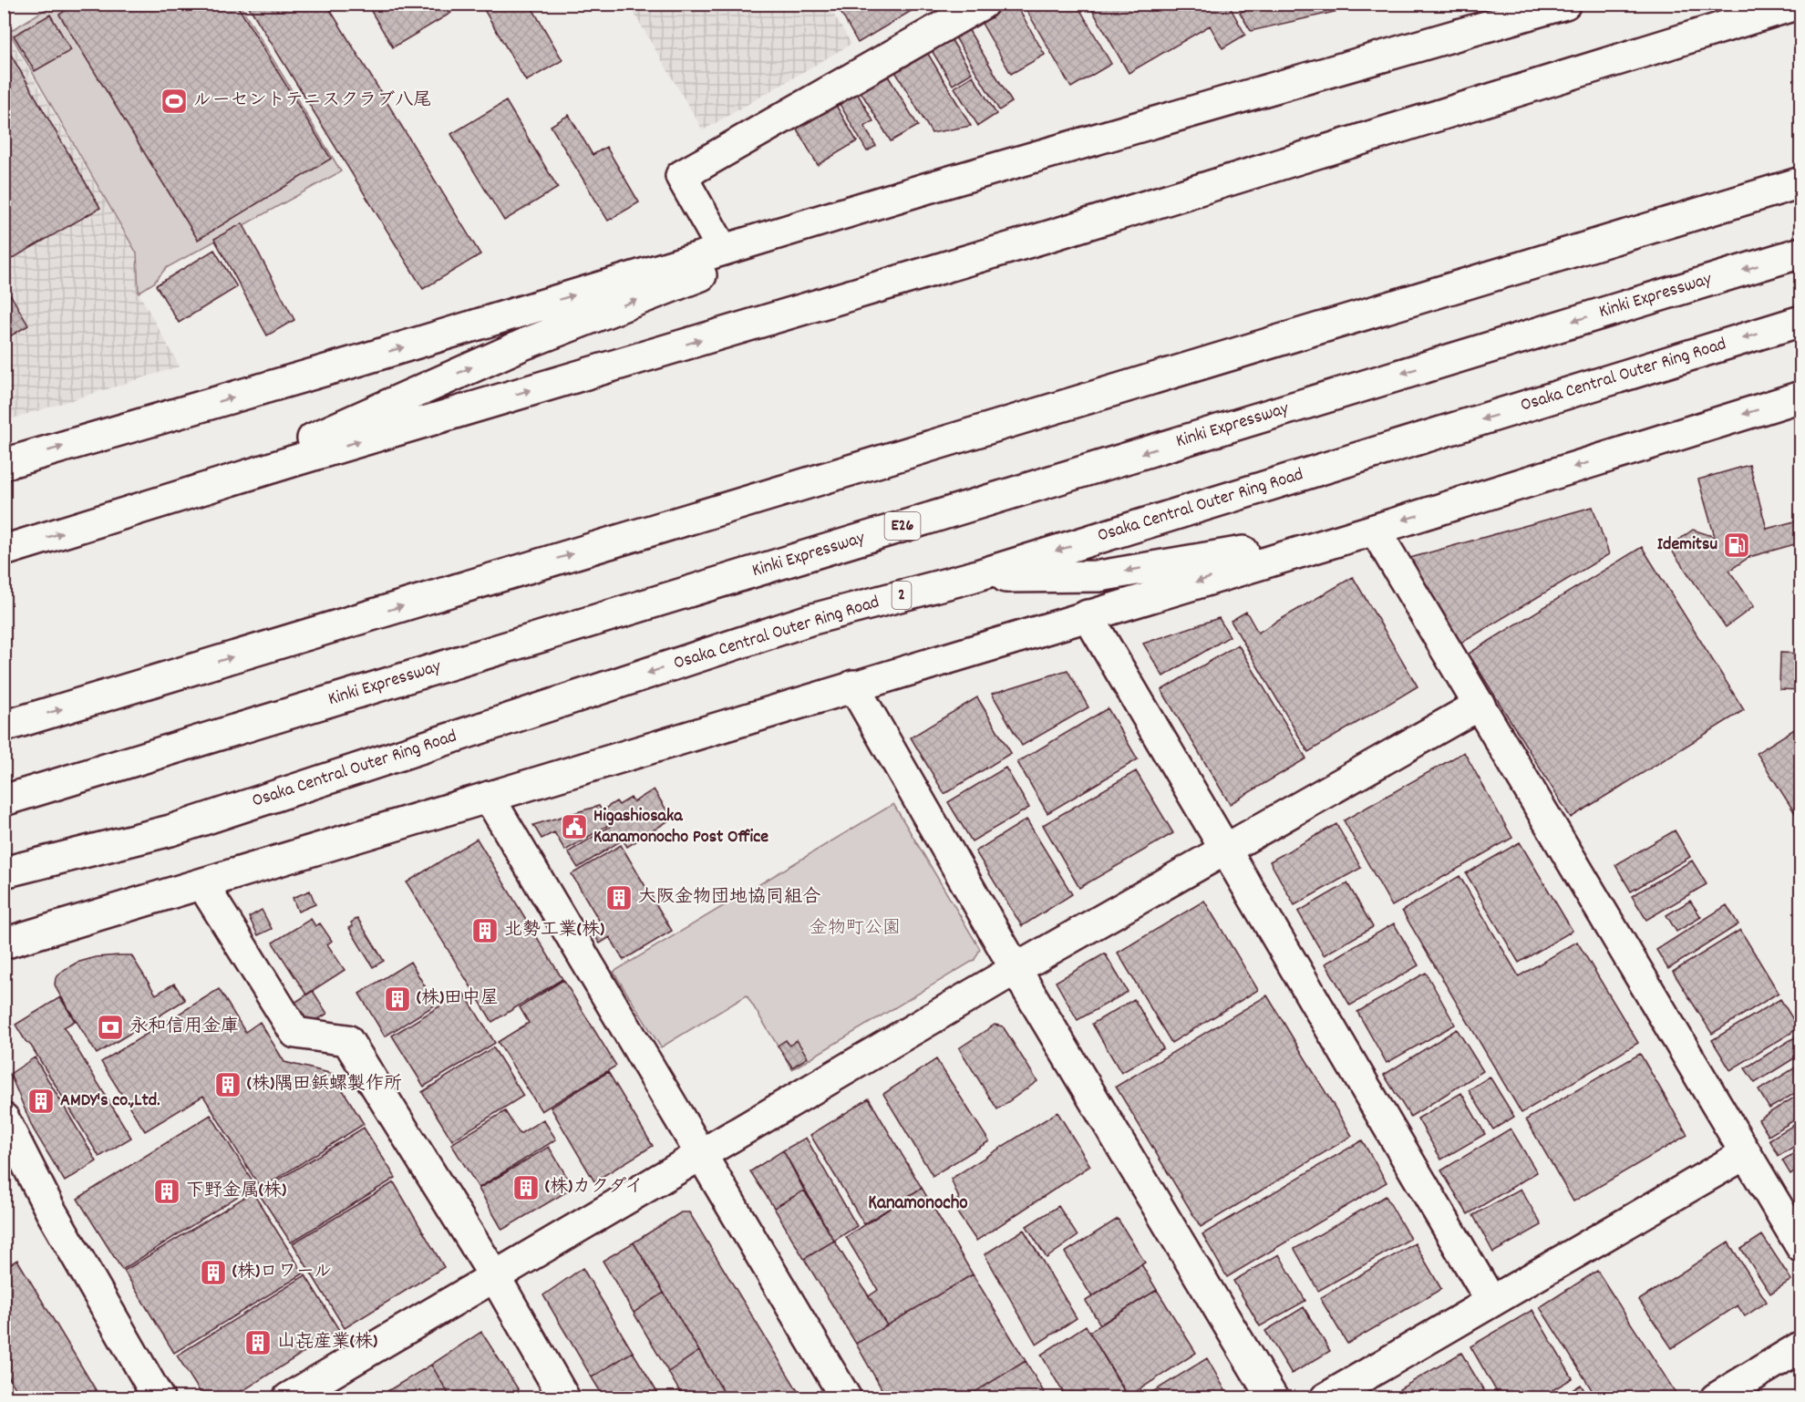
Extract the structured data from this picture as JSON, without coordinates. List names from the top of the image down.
{
  "streets": {
    "main road": [
      "Kinki Expressway",
      "Osaka Central Outer Ring Road",
      "E26",
      "2"
    ]
  },
  "districts": ["Kanamonocho"],
  "parks": ["金物町公園"],
  "places": {
    "sports": ["ルーセントテニスクラブ八尾"],
    "fuel station": ["Idemitsu"],
    "public building": ["Higashiosaka Kanamonocho Post Office"],
    "building": [
      "大阪金物団地協同組合",
      "北勢工業(株)",
      "(株)田中屋",
      "(株)隅田鋲螺製作所",
      "AMDY's co.,Ltd.",
      "(株)カクダイ",
      "下野金属(株)",
      "(株)ロワール",
      "山㐂産業(株)"
    ],
    "bank": ["永和信用金庫"]
  }
}
